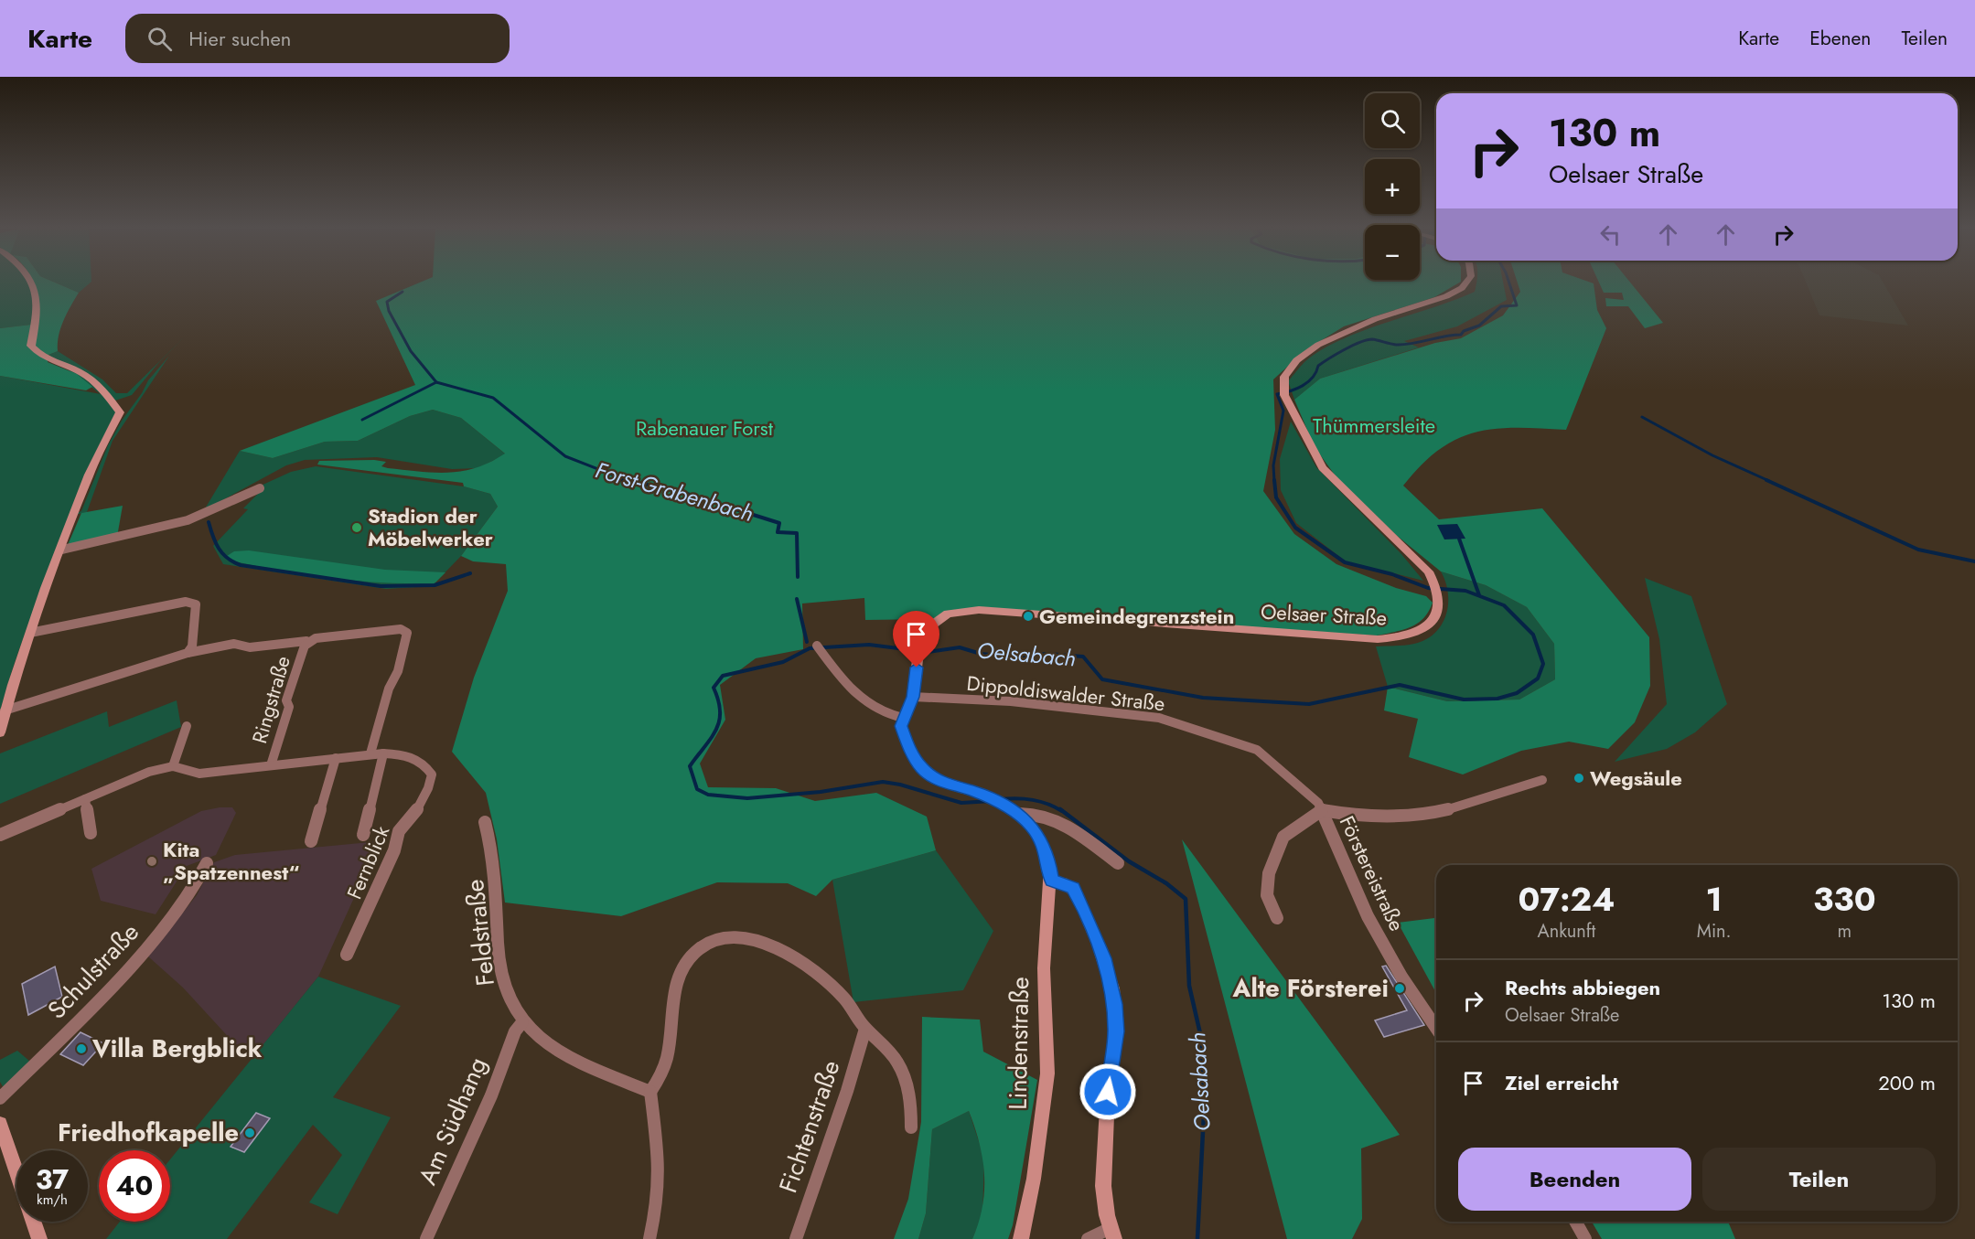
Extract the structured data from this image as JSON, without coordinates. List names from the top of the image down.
{
  "streets": {
    "main road": ["Oelsaer Straße", "Lindenstraße"],
    "street": [
      "Dippoldiswalder Straße",
      "Ringstraße",
      "Fernblick",
      "Förstereistraße",
      "Feldstraße",
      "Schulstraße",
      "Am Südhang",
      "Fichtenstraße"
    ]
  },
  "crossings": [
    ["Oelsaer Straße", "Dippoldiswalder Straße"],
    ["Dippoldiswalder Straße", "Förstereistraße"],
    ["Feldstraße", "Am Südhang"]
  ],
  "water": ["Forst-Grabenbach", "Oelsabach"],
  "parks": ["Thümmersleite", "Rabenauer Forst"],
  "places": [
    "Stadion der Möbelwerker",
    "Gemeindegrenzstein",
    "Wegsäule",
    "Kita „Spatzennest“",
    "Alte Försterei",
    "Villa Bergblick",
    "Friedhofkapelle"
  ],
  "page": {
    "header": "Karte",
    "search": "Hier suchen",
    "nav": ["Karte", "Ebenen", "Teilen"],
    "map_buttons": ["+", "−"],
    "turn": ["130 m", "Oelsaer Straße"],
    "eta": [
      "07:24",
      "Ankunft",
      "1",
      "Min.",
      "330",
      "m"
    ],
    "list": [
      {
        "name": "Rechts abbiegen",
        "note": "Oelsaer Straße",
        "value": "130 m"
      },
      {
        "name": "Ziel erreicht",
        "value": "200 m"
      }
    ],
    "buttons": ["Beenden", "Teilen"],
    "speed": "37 km/h",
    "limit": "40"
  }
}
